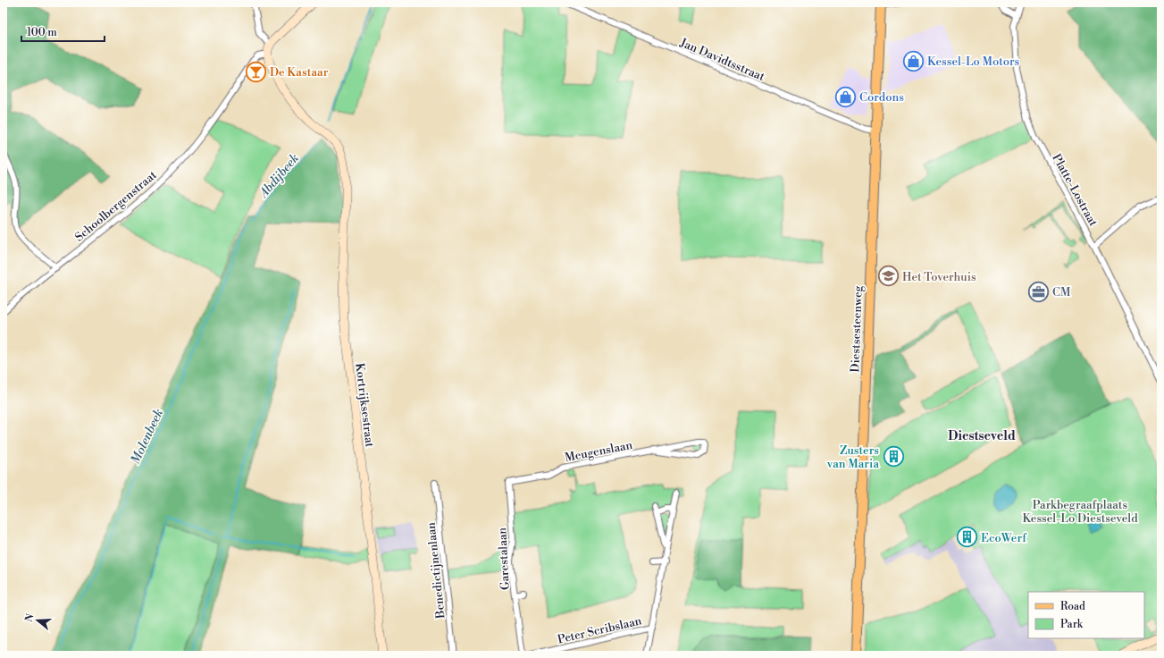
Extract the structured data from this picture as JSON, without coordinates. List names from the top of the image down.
{
  "streets": {
    "main road": ["Diestsesteenweg"],
    "street": [
      "Jan Davidtsstraat",
      "Platte-Lostraat",
      "Schoolbergenstraat",
      "Kortrijksestraat",
      "Meugenslaan",
      "Garestalaan",
      "Benedictijnenlaan",
      "Peter Scribslaan"
    ]
  },
  "crossings": [
    ["Jan Davidtsstraat", "Diestsesteenweg"],
    ["Schoolbergenstraat", "Kortrijksestraat"],
    ["Meugenslaan", "Garestalaan"]
  ],
  "districts": ["Diestseveld"],
  "water": ["Abdijbeek", "Molenbeek"],
  "parks": ["Parkbegraafplaats Kessel-Lo Diestseveld"],
  "places": {
    "shop": ["Kessel-Lo Motors", "Cordons"],
    "bar": ["De Kastaar"],
    "school or university": ["Het Toverhuis"],
    "office": ["CM"],
    "building": ["Zusters van Maria", "EcoWerf"]
  },
  "legend": ["Road", "Park"],
  "scale_bar": "100 m",
  "north": "left"
}
